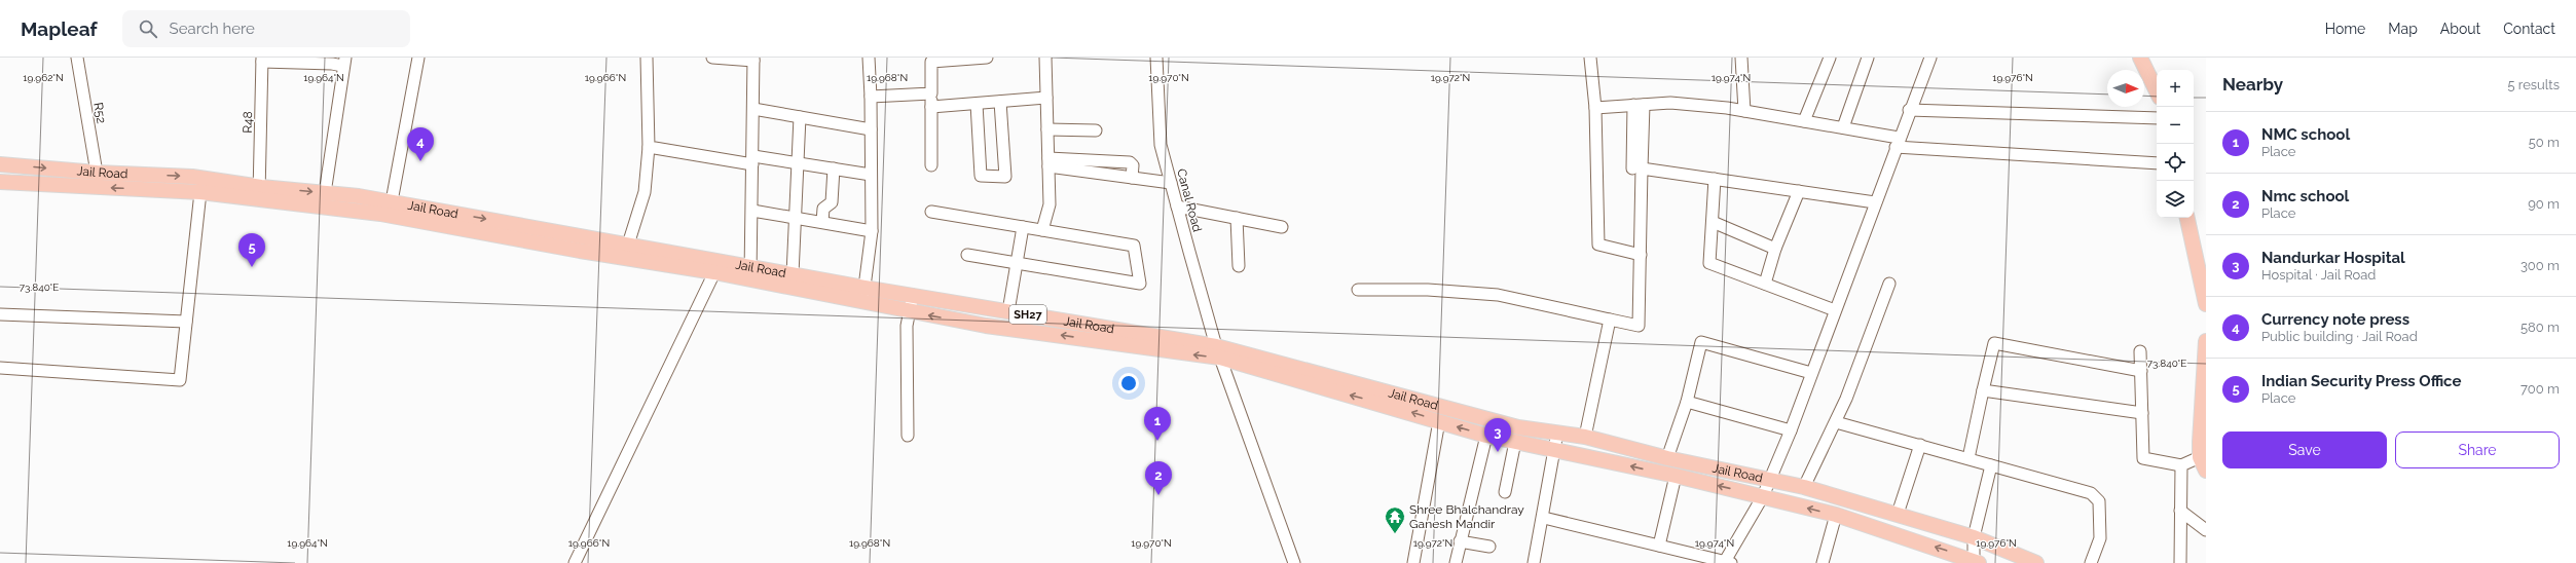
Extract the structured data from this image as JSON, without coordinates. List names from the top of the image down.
{
  "streets": {
    "main road": ["Jail Road", "SH27"],
    "street": ["R52", "R48", "Canal Road"]
  },
  "crossings": [
    ["R52", "Jail Road"],
    ["R48", "Jail Road"],
    ["Jail Road", "Canal Road"]
  ],
  "places": {
    "temple": ["Shree Bhalchandray Ganesh Mandir"]
  },
  "north": "right",
  "page": {
    "header": "Mapleaf",
    "search": "Search here",
    "nav": [
      "Home",
      "Map",
      "About",
      "Contact"
    ],
    "heading": ["Nearby", "5 results"],
    "map_buttons": ["+", "−"],
    "list": [
      {
        "mark": "1",
        "name": "NMC school",
        "note": "Place",
        "value": "50 m"
      },
      {
        "mark": "2",
        "name": "Nmc school",
        "note": "Place",
        "value": "90 m"
      },
      {
        "mark": "3",
        "name": "Nandurkar Hospital",
        "note": "Hospital · Jail Road",
        "value": "300 m"
      },
      {
        "mark": "4",
        "name": "Currency note press",
        "note": "Public building · Jail Road",
        "value": "580 m"
      },
      {
        "mark": "5",
        "name": "Indian Security Press Office",
        "note": "Place",
        "value": "700 m"
      }
    ],
    "pins": [
      "4",
      "5",
      "1",
      "3",
      "2"
    ],
    "buttons": ["Save", "Share"]
  },
  "coordinates": [
    "19.962°N",
    "19.964°N",
    "19.966°N",
    "19.968°N",
    "19.970°N",
    "19.972°N",
    "19.974°N",
    "19.976°N",
    "73.840°E"
  ]
}
